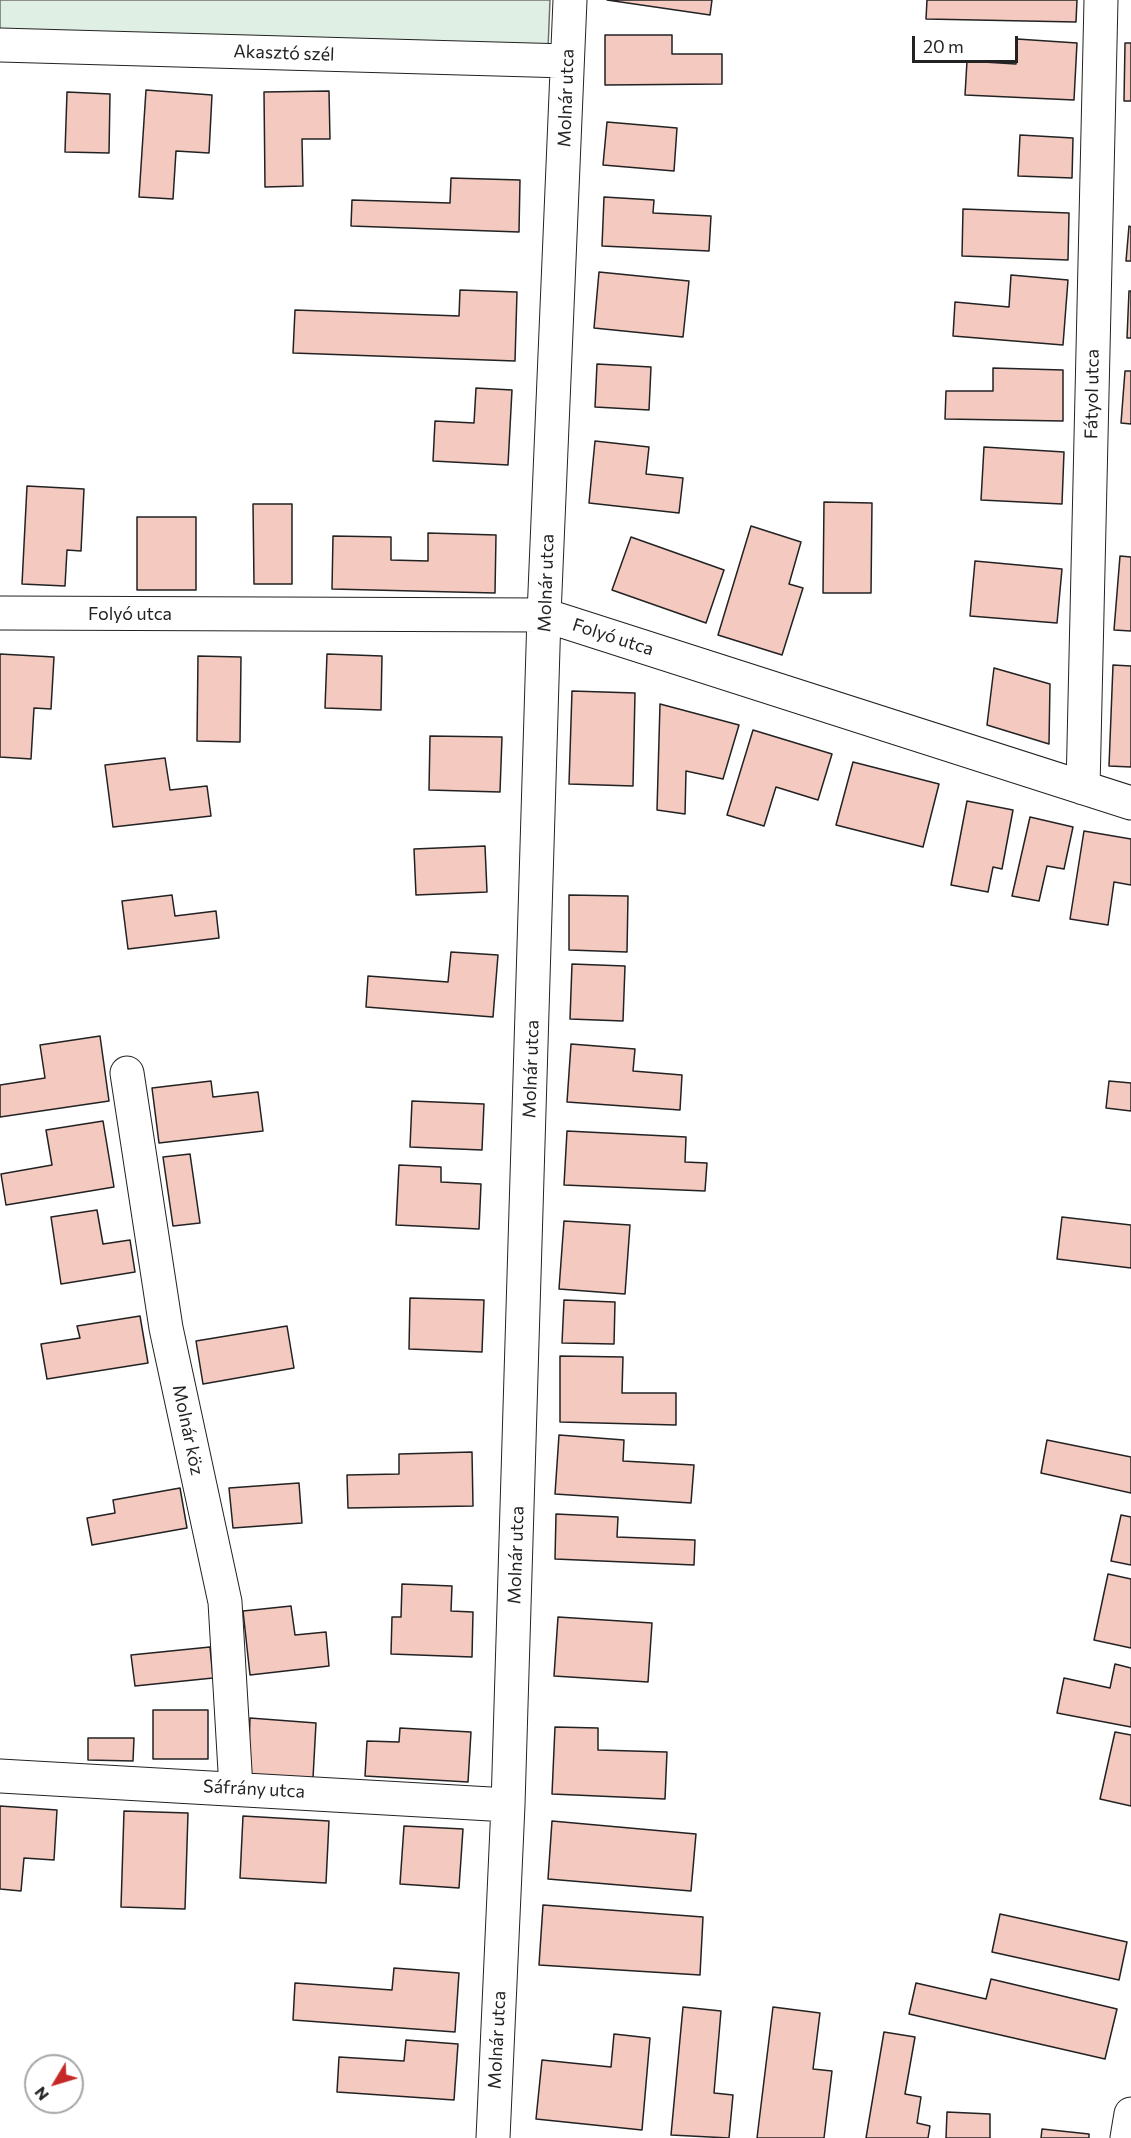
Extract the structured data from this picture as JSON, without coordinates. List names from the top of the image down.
{
  "streets": {
    "street": [
      "Akasztó szél",
      "Molnár utca",
      "Fátyol utca",
      "Folyó utca",
      "Molnár köz",
      "Sáfrány utca"
    ]
  },
  "crossings": [
    ["Akasztó szél", "Molnár utca"],
    ["Molnár utca", "Folyó utca"],
    ["Molnár utca", "Sáfrány utca"],
    ["Fátyol utca", "Folyó utca"],
    ["Molnár köz", "Sáfrány utca"]
  ],
  "scale_bar": "20 m",
  "north": "bottom left"
}
